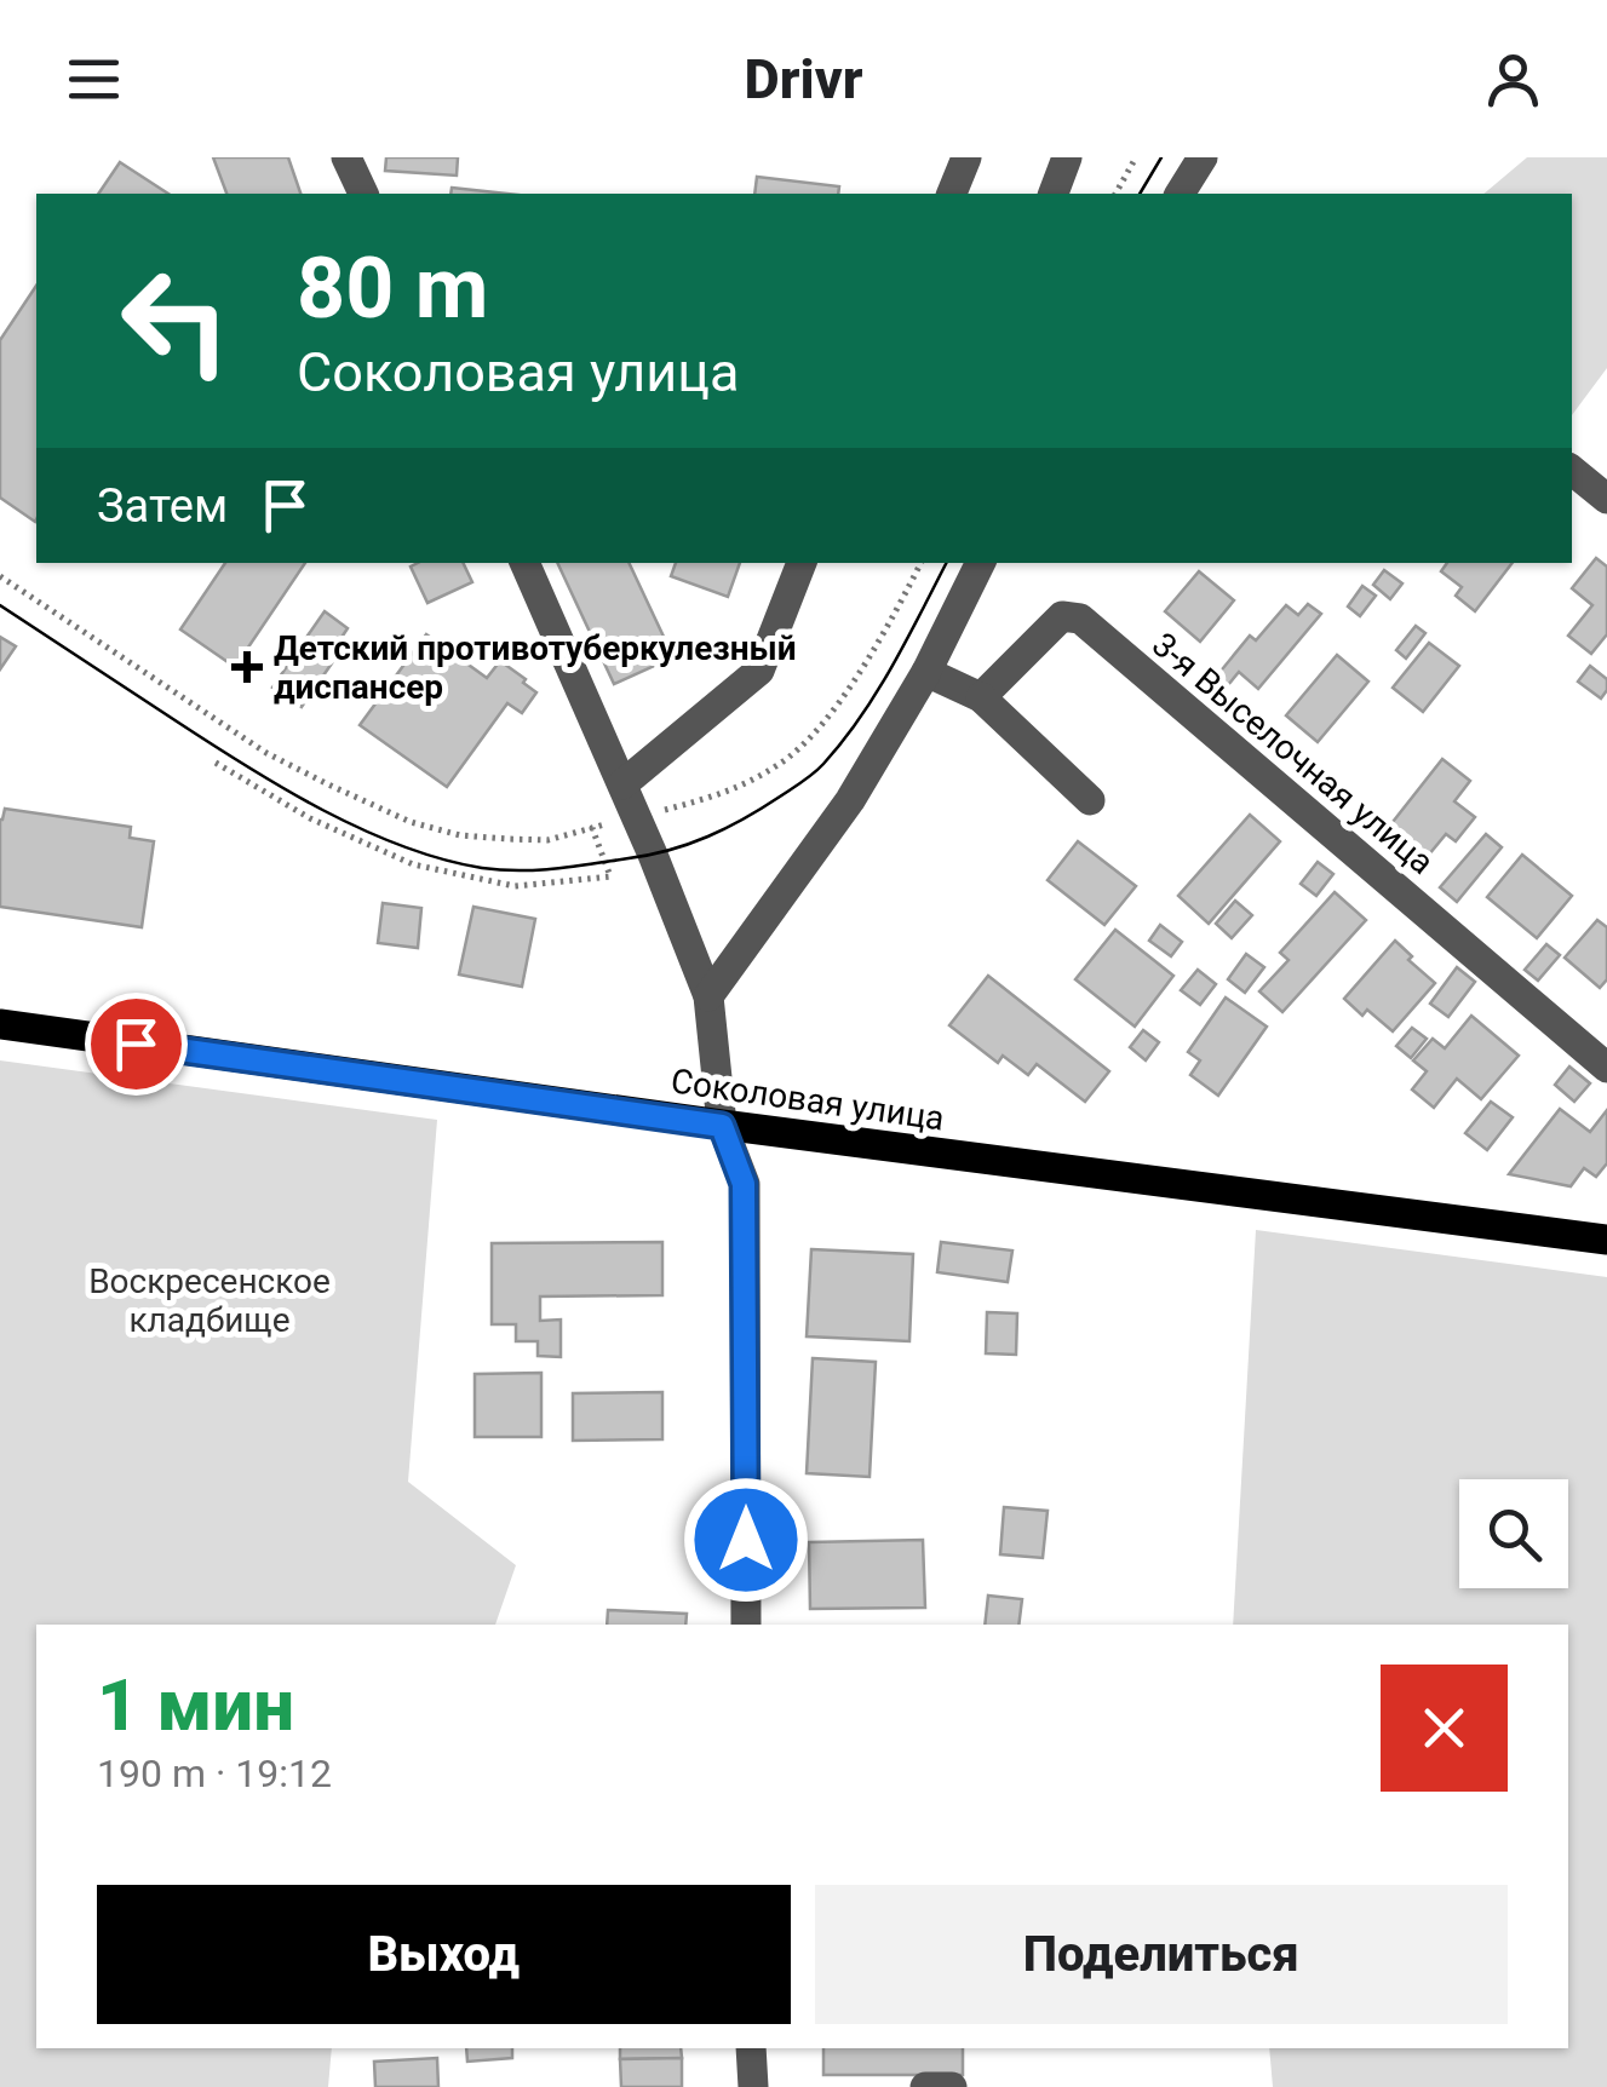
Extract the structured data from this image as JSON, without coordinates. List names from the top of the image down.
{
  "streets": {
    "main road": ["Соколовая улица"],
    "street": ["3-я Выселочная улица"]
  },
  "parks": ["Воскресенское кладбище"],
  "places": {
    "health": ["Детский противотуберкулезный диспансер"]
  },
  "page": {
    "header": "Drivr",
    "turn": ["80 m", "Соколовая улица"],
    "then": "Затем",
    "heading": ["1 мин", "190 m · 19:12"],
    "buttons": ["Выход", "Поделиться"]
  }
}
